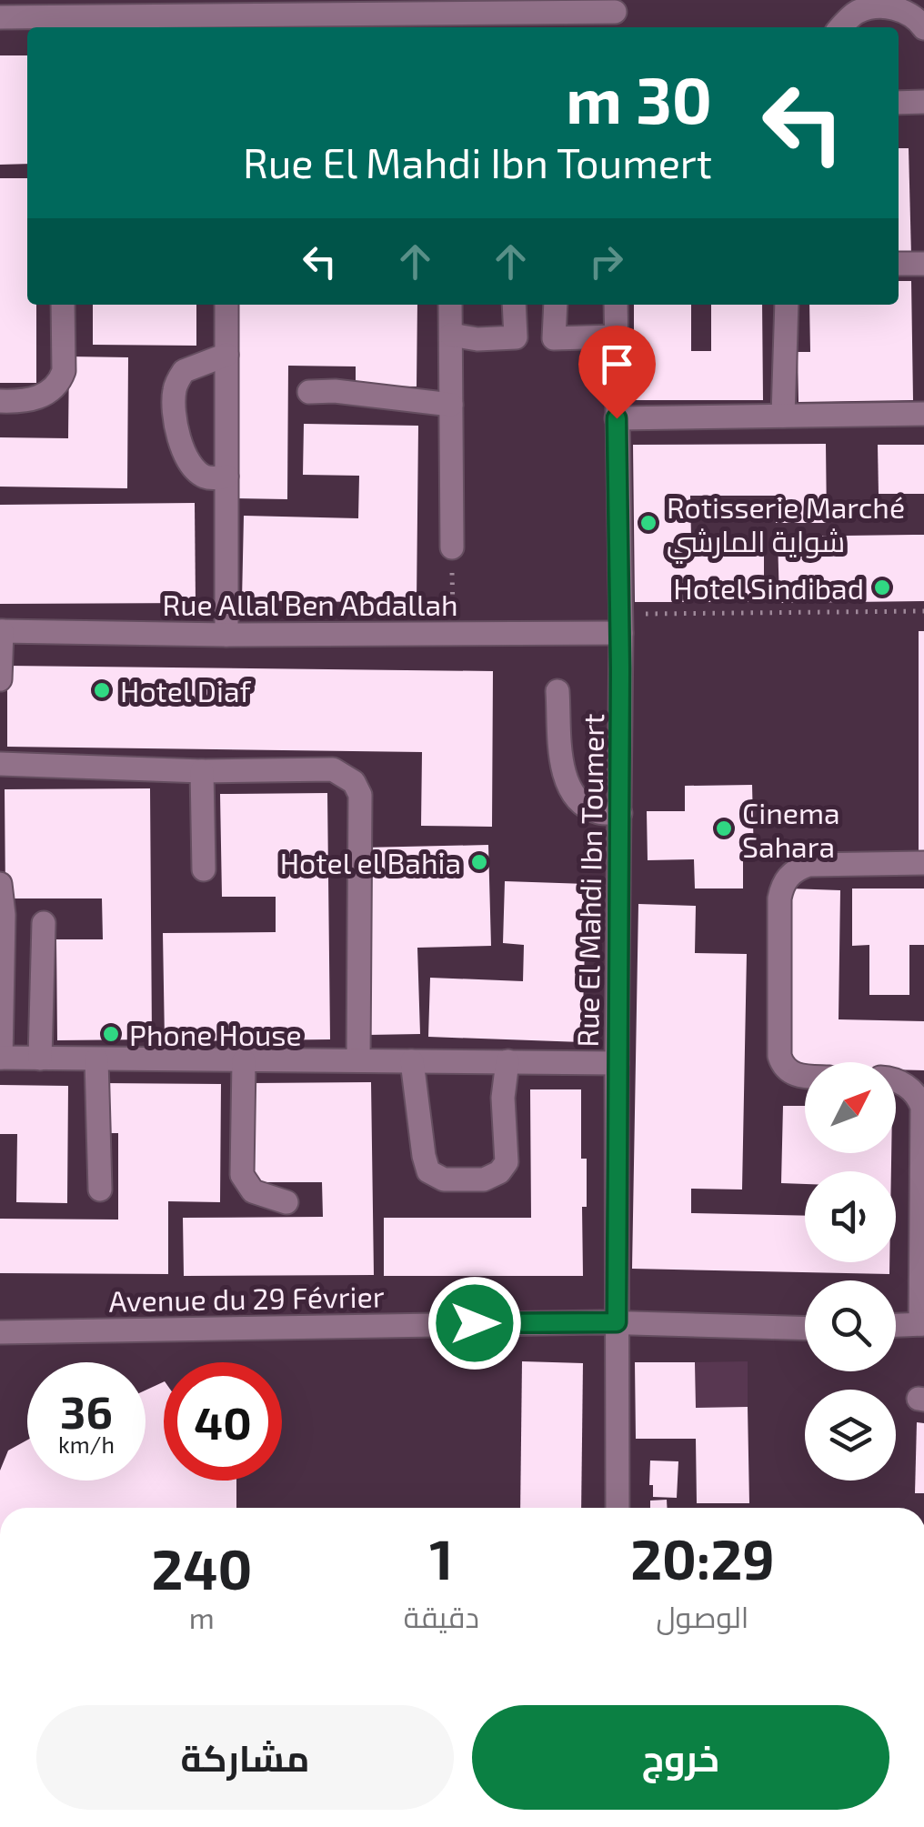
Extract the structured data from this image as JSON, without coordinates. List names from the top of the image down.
{
  "streets": {
    "street": ["Rue Allal Ben Abdallah", "Rue El Mahdi Ibn Toumert", "Avenue du 29 Février"]
  },
  "crossings": [
    ["Rue Allal Ben Abdallah", "Rue El Mahdi Ibn Toumert"],
    ["Rue El Mahdi Ibn Toumert", "Avenue du 29 Février"]
  ],
  "places": [
    "Rotisserie Marché شواية المارشي",
    "Hotel Sindibad",
    "Hotel Diaf",
    "Cinema Sahara",
    "Hotel el Bahia",
    "Phone House"
  ],
  "north": "top right",
  "page": {
    "turn": ["30 m", "Rue El Mahdi Ibn Toumert"],
    "speed": "36 km/h",
    "limit": "40",
    "eta": [
      "20:29",
      "الوصول",
      "1",
      "دقيقة",
      "240",
      "m"
    ],
    "buttons": ["خروج", "مشاركة"]
  }
}
